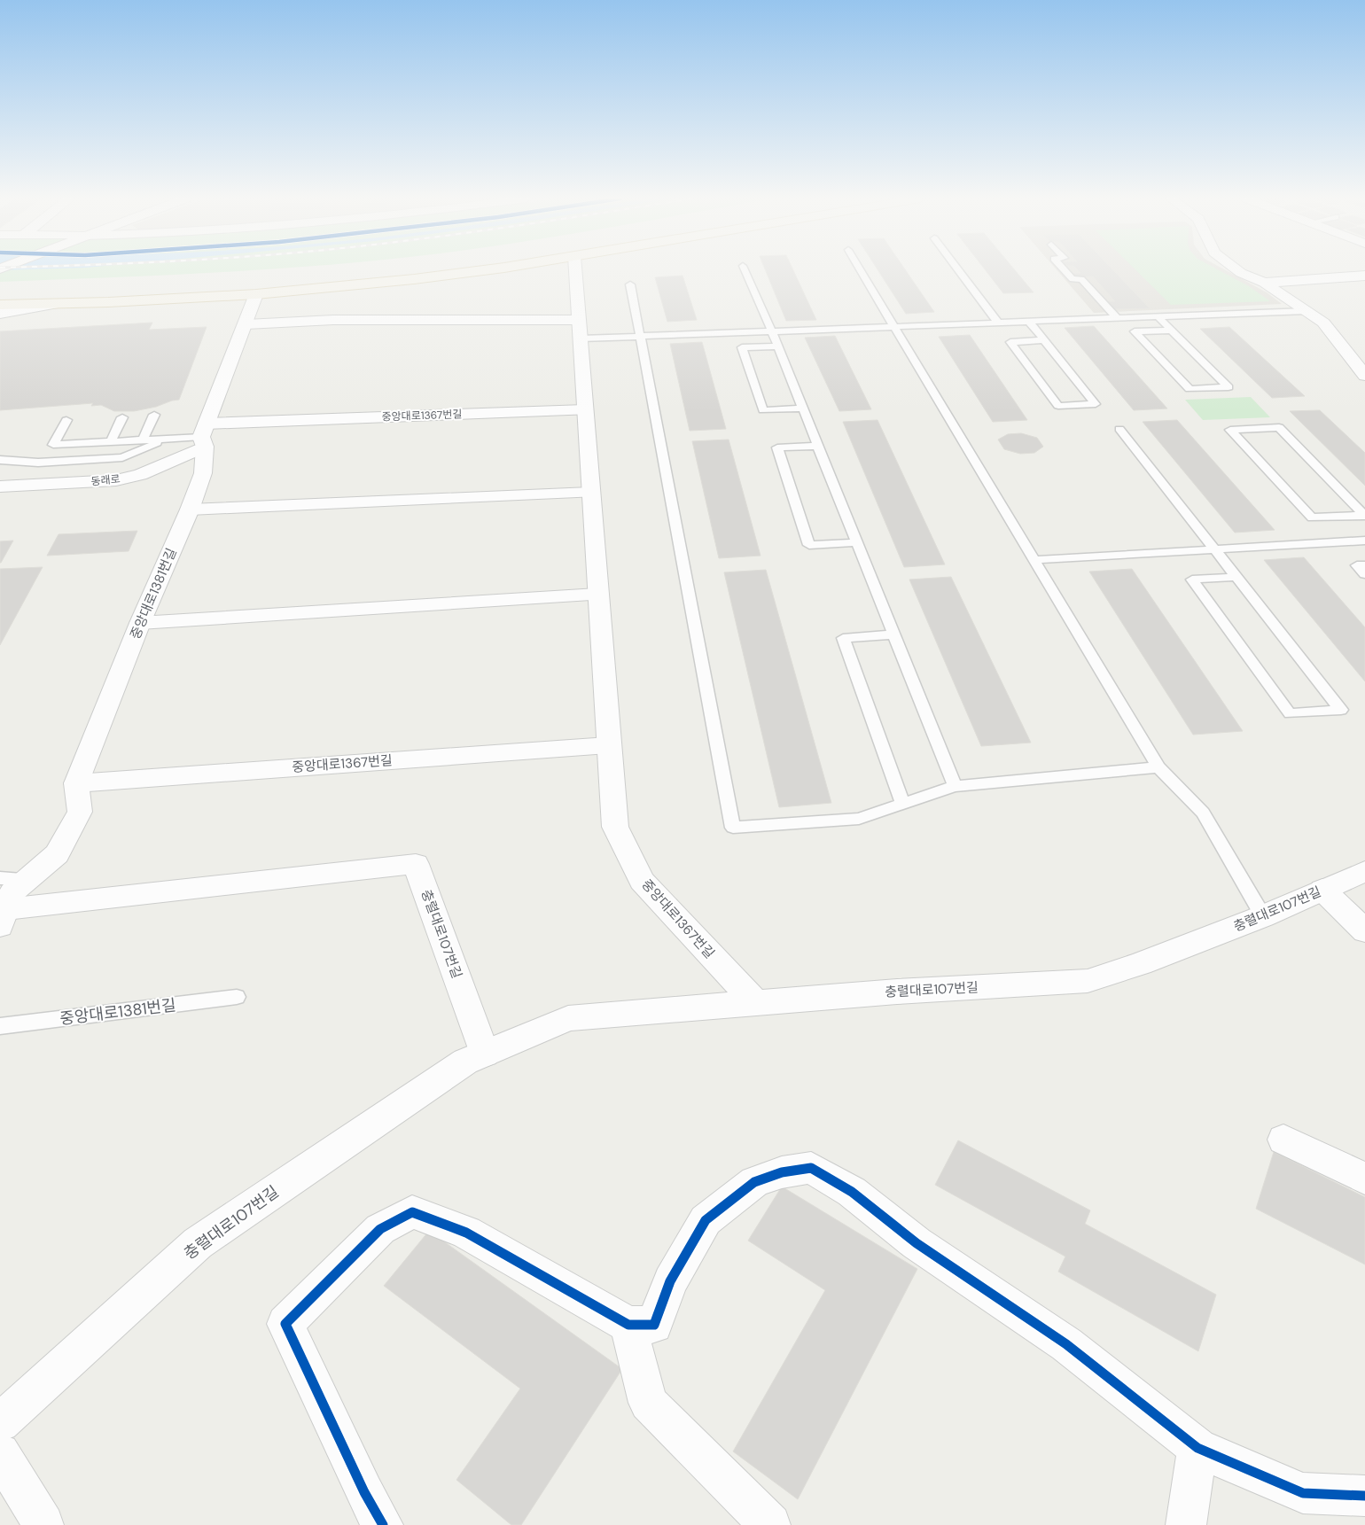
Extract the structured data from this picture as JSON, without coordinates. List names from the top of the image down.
{
  "streets": {
    "street": [
      "중앙대로1367번길",
      "동래로",
      "중앙대로1381번길",
      "충렬대로107번길"
    ]
  },
  "crossings": [
    ["중앙대로1367번길", "동래로"],
    ["중앙대로1367번길", "중앙대로1381번길"],
    ["중앙대로1367번길", "충렬대로107번길"],
    ["동래로", "중앙대로1381번길"],
    ["중앙대로1381번길", "충렬대로107번길"]
  ]
}
